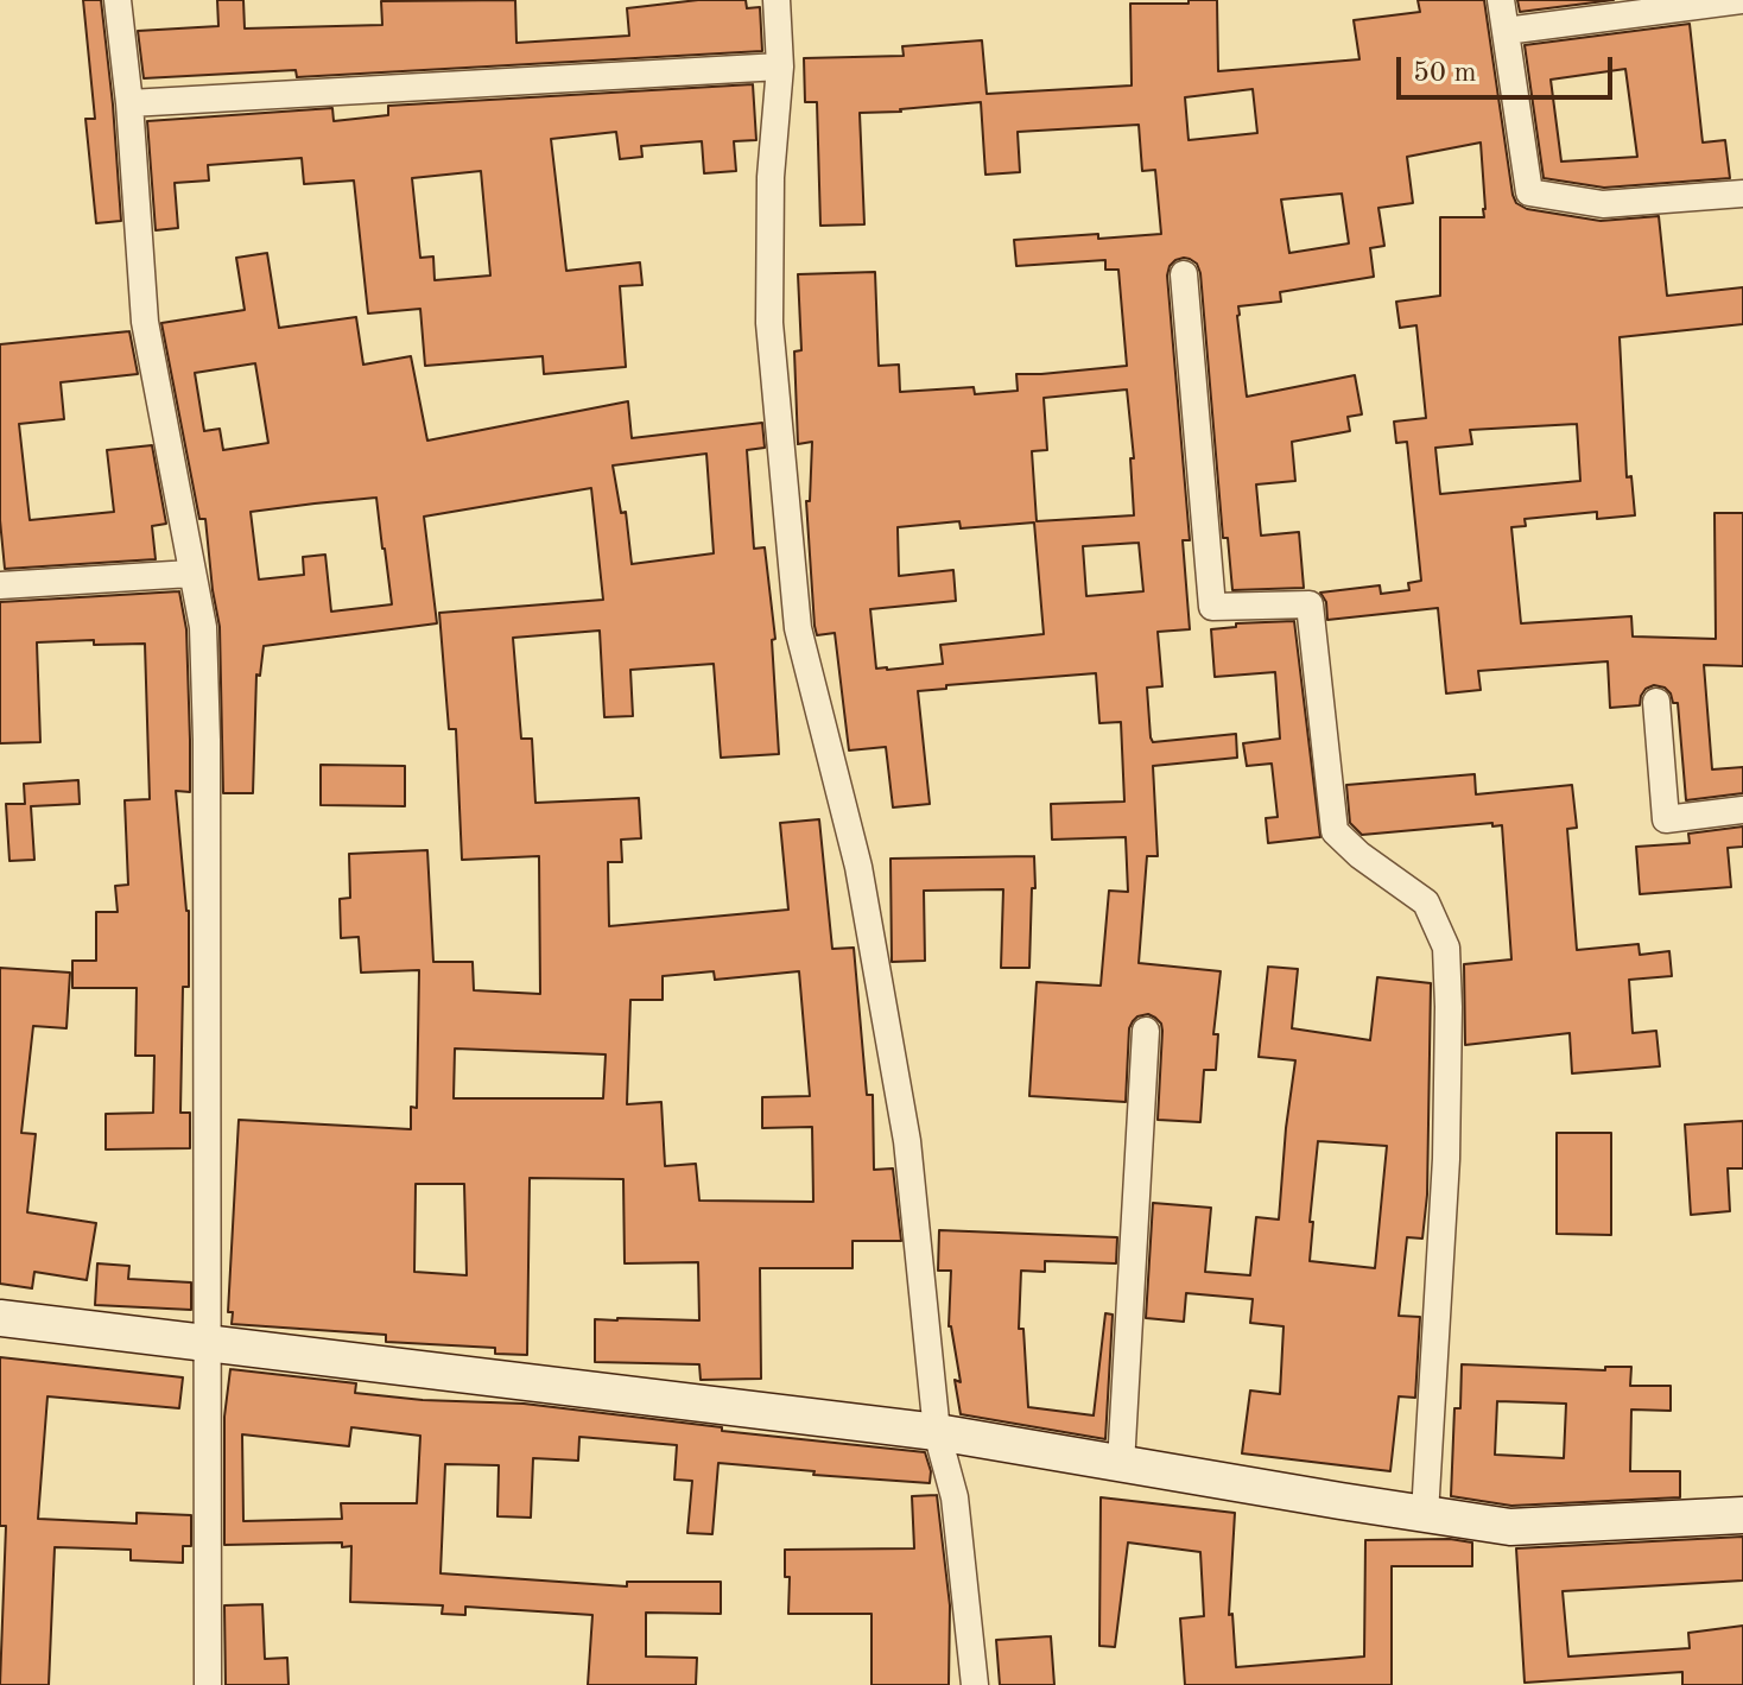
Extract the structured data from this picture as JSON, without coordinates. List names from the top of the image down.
{
  "scale_bar": "50 m"
}
